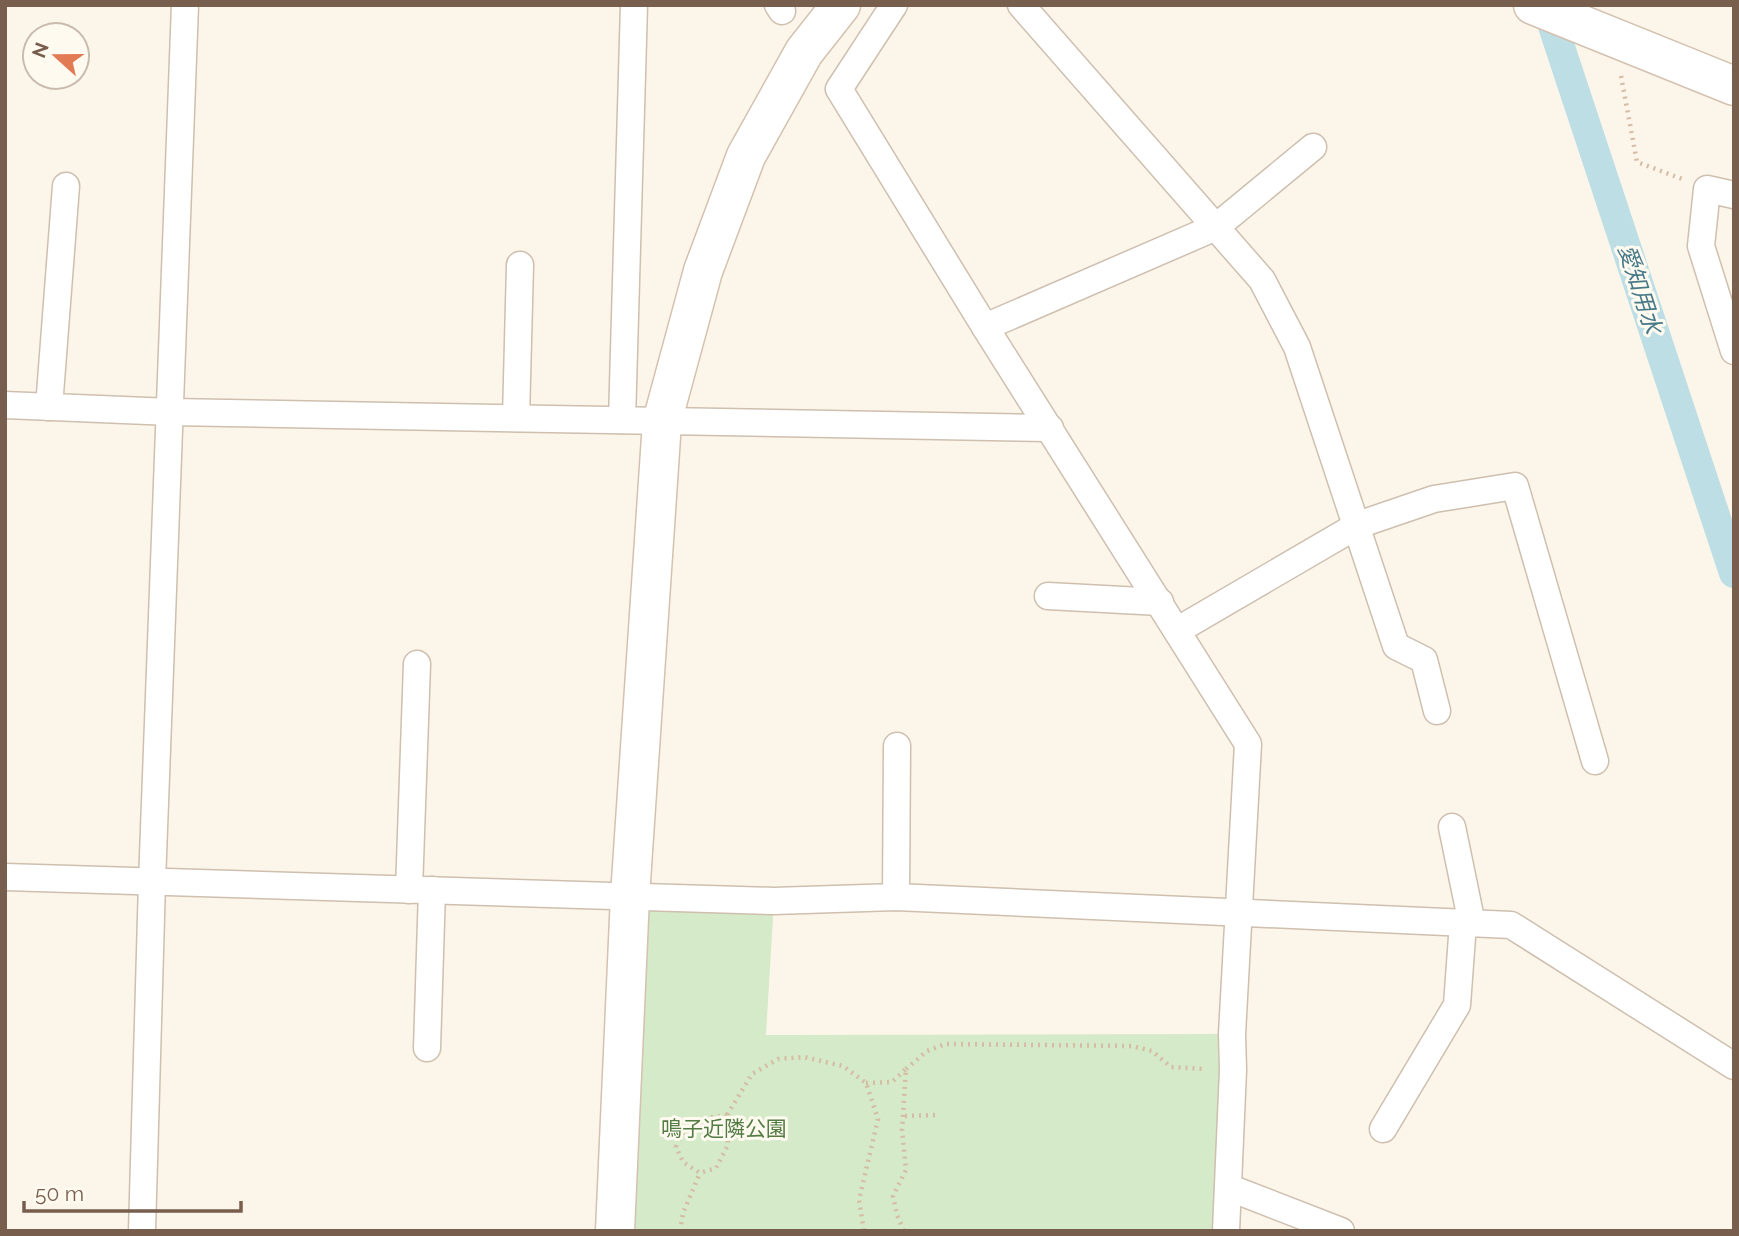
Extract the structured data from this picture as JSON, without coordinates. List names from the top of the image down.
{
  "water": ["愛知用水"],
  "parks": ["鳴子近隣公園"],
  "scale_bar": "50 m",
  "north": "left"
}
